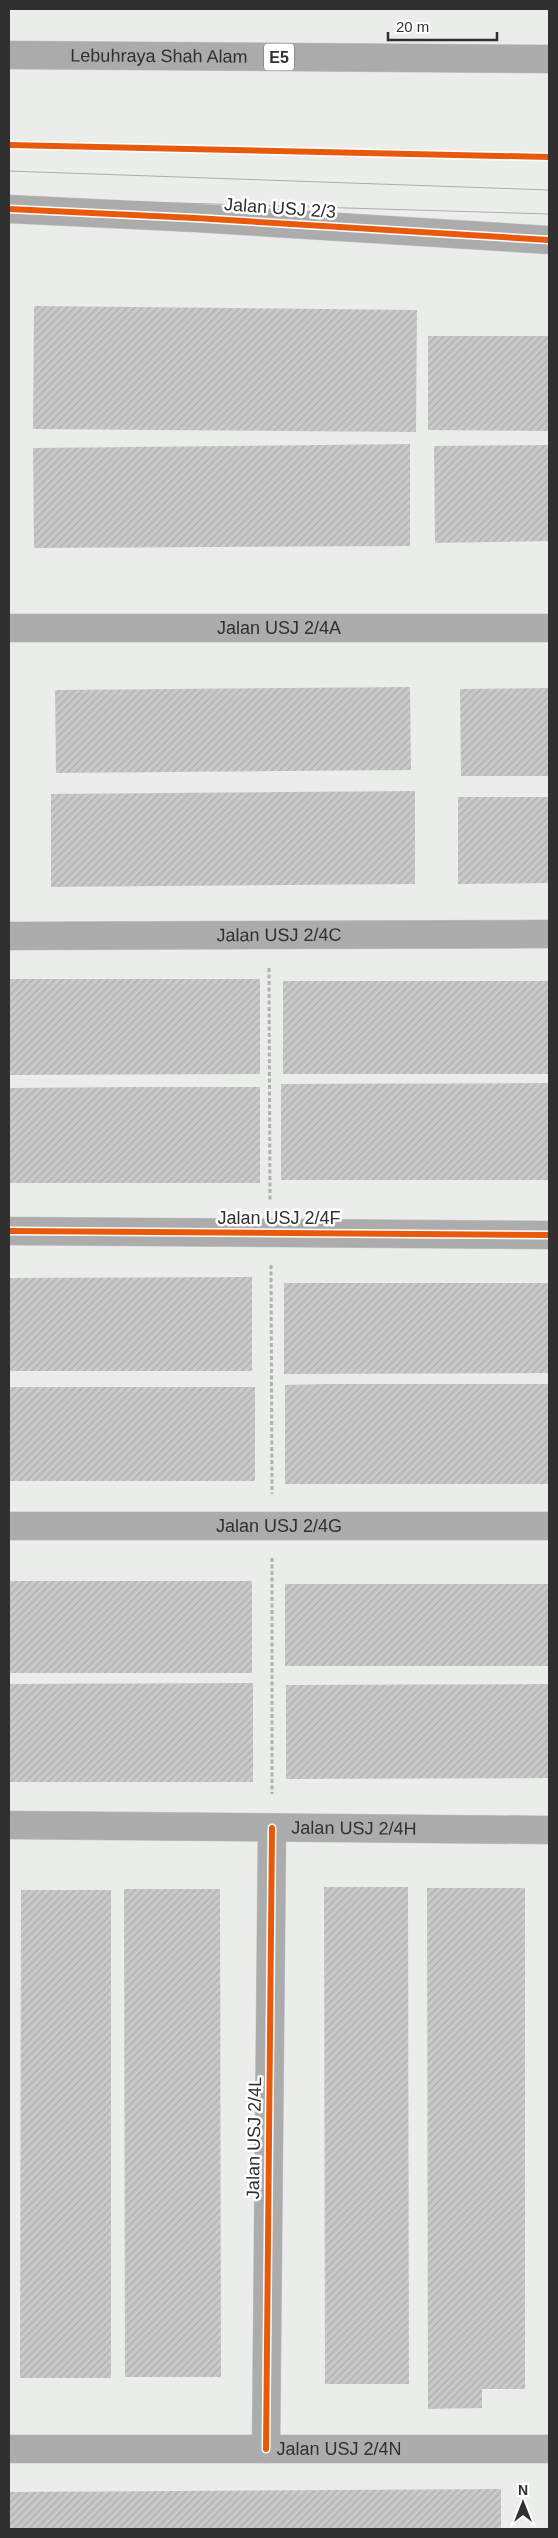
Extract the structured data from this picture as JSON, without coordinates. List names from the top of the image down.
{
  "streets": {
    "highway": ["Lebuhraya Shah Alam", "E5"],
    "street": [
      "Jalan USJ 2/3",
      "Jalan USJ 2/4A",
      "Jalan USJ 2/4C",
      "Jalan USJ 2/4F",
      "Jalan USJ 2/4G",
      "Jalan USJ 2/4H",
      "Jalan USJ 2/4L",
      "Jalan USJ 2/4N"
    ]
  },
  "crossings": [
    ["Jalan USJ 2/4H", "Jalan USJ 2/4L"],
    ["Jalan USJ 2/4L", "Jalan USJ 2/4N"]
  ],
  "scale_bar": "20 m",
  "north": "top"
}
